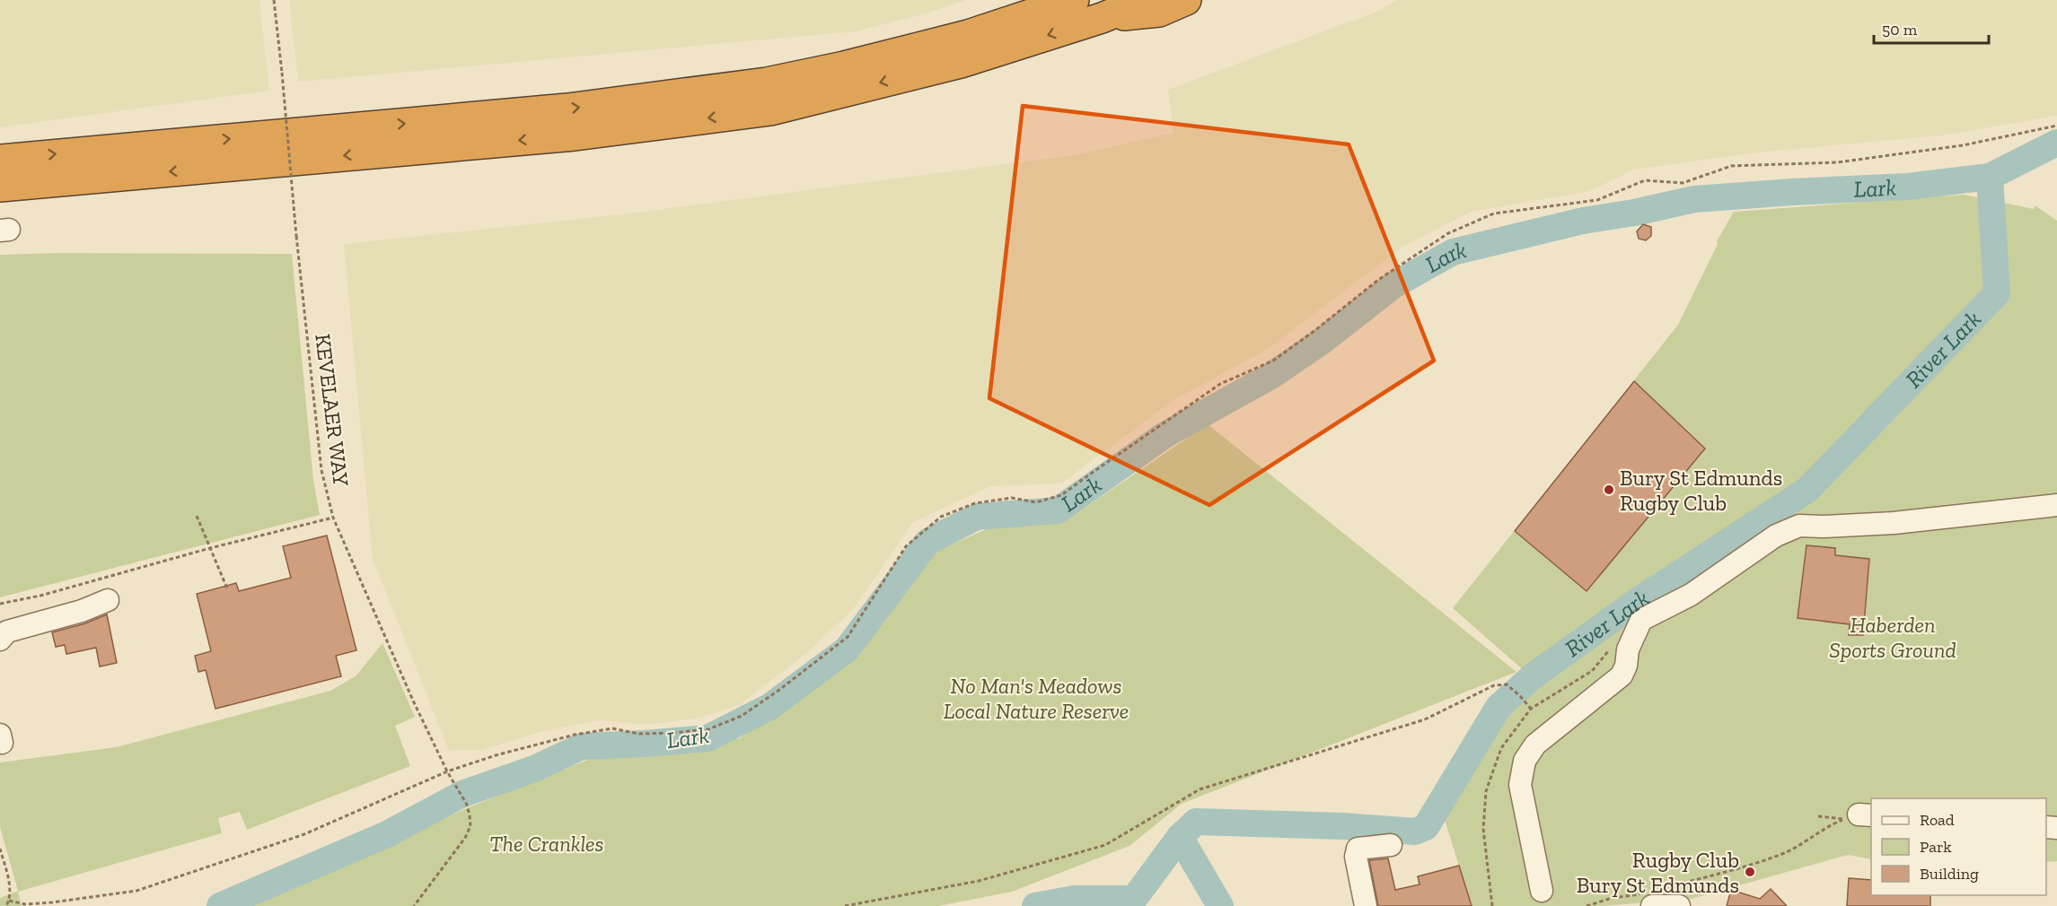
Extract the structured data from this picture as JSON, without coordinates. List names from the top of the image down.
{
  "streets": {
    "path": ["KEVELAER WAY"]
  },
  "water": ["Lark", "River Lark"],
  "parks": ["Haberden Sports Ground", "No Man's Meadows Local Nature Reserve", "The Crankles"],
  "places": ["Bury St Edmunds Rugby Club", "Rugby Club Bury St Edmunds"],
  "legend": ["Road", "Park", "Building"],
  "scale_bar": "50 m"
}
